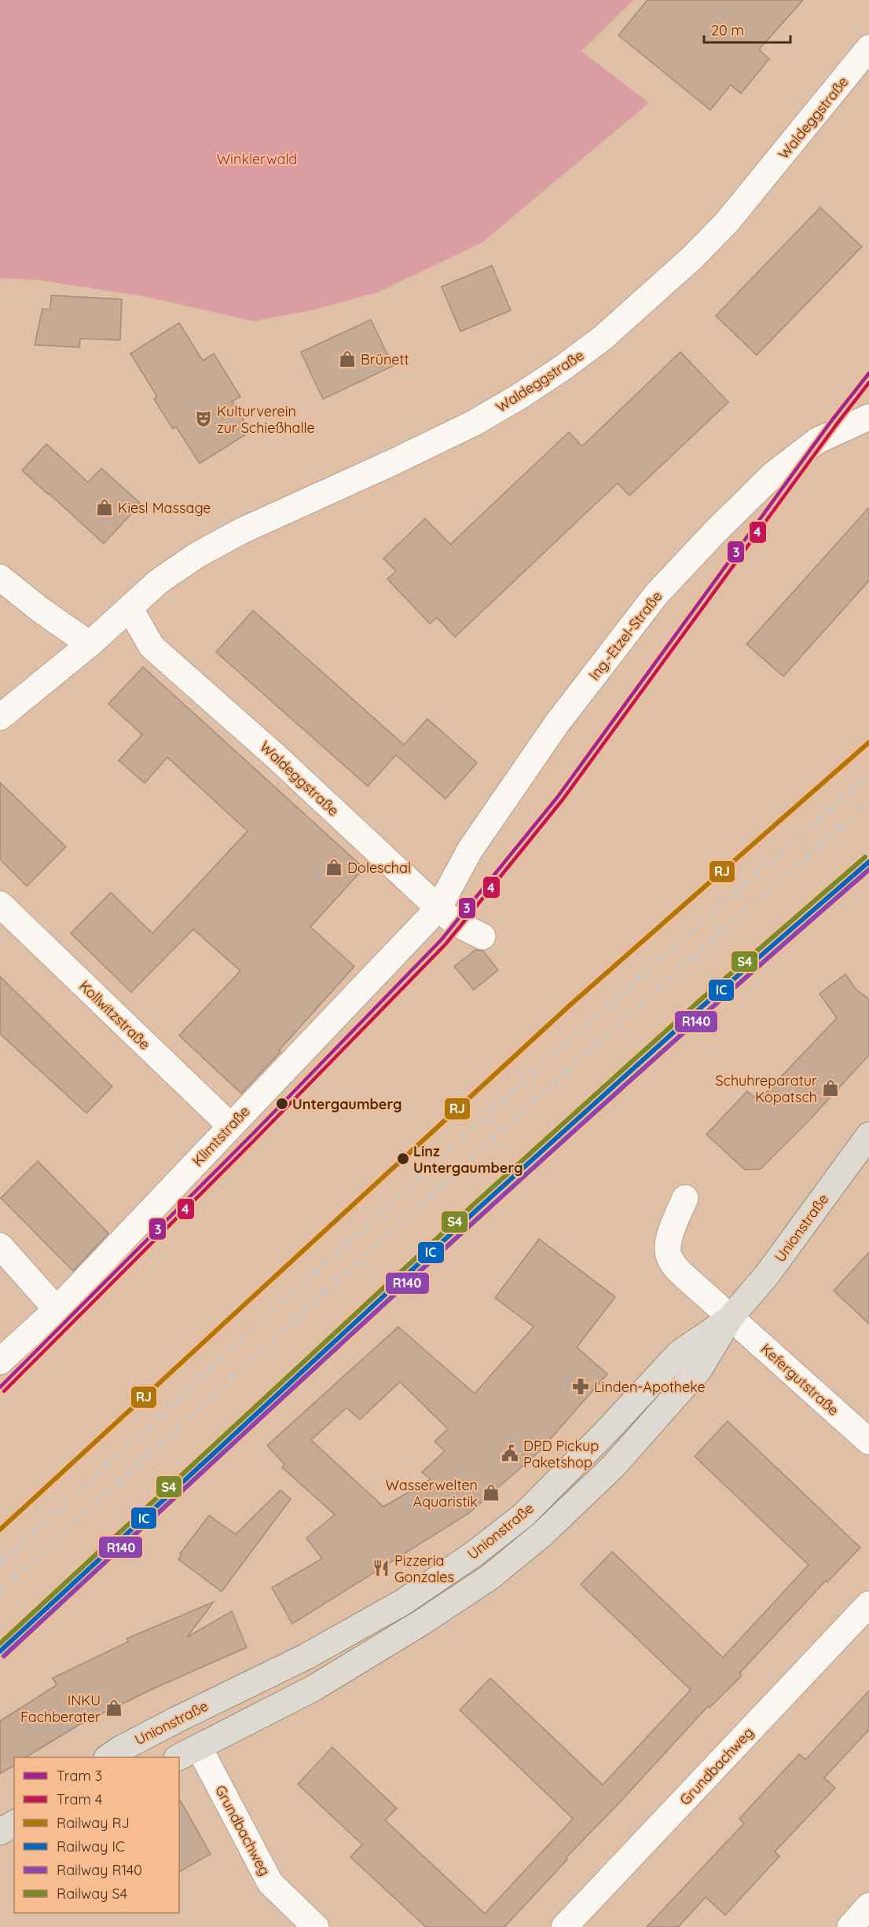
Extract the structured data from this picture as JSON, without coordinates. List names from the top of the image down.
{
  "streets": {
    "main road": ["Unionstraße"],
    "street": [
      "Waldeggstraße",
      "Ing.-Etzel-Straße",
      "Kollwitzstraße",
      "Klimtstraße",
      "Kefergutstraße",
      "Grundbachweg"
    ]
  },
  "crossings": [
    ["Waldeggstraße", "Ing.-Etzel-Straße"],
    ["Waldeggstraße", "Klimtstraße"],
    ["Ing.-Etzel-Straße", "Klimtstraße"],
    ["Kollwitzstraße", "Klimtstraße"],
    ["Unionstraße", "Kefergutstraße"],
    ["Unionstraße", "Grundbachweg"]
  ],
  "parks": ["Winklerwald"],
  "places": {
    "shop": [
      "Brünett",
      "Kiesl Massage",
      "Doleschal",
      "Schuhreparatur Kopatsch",
      "Wasserwelten Aquaristik",
      "INKU Fachberater"
    ],
    "theatre": ["Kulturverein zur Schießhalle"],
    "other": ["Untergaumberg", "Linz Untergaumberg"],
    "pharmacy": ["Linden-Apotheke"],
    "public building": ["DPD Pickup Paketshop"],
    "restaurant": ["Pizzeria Gonzales"]
  },
  "lines": [
    "tram line 3",
    "tram line 4",
    "rail line RJ",
    "rail line S4",
    "rail line IC",
    "rail line R140"
  ],
  "legend": [
    "Tram 3",
    "Tram 4",
    "Railway RJ",
    "Railway IC",
    "Railway R140",
    "Railway S4"
  ],
  "scale_bar": "20 m"
}
